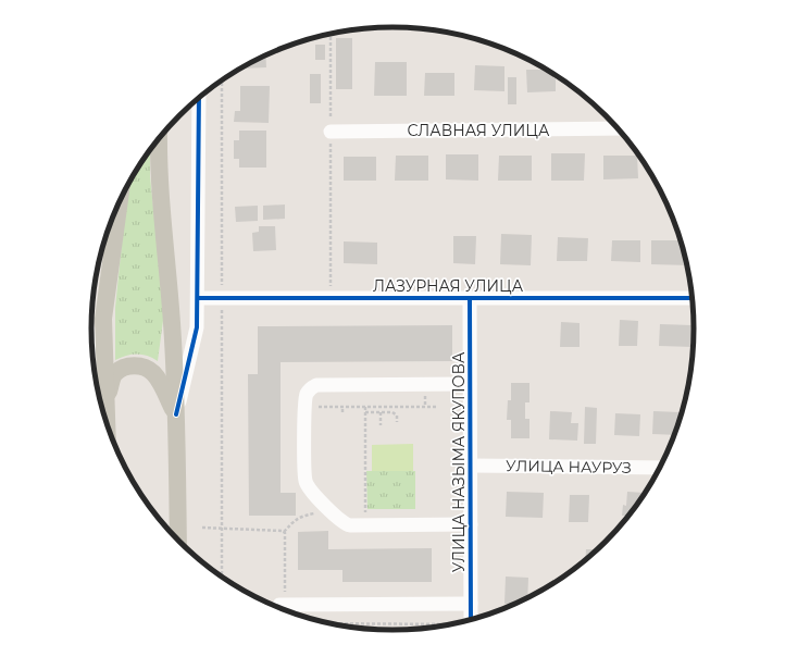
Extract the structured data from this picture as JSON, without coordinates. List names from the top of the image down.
{
  "streets": {
    "street": [
      "СЛАВНАЯ УЛИЦА",
      "ЛАЗУРНАЯ УЛИЦА",
      "УЛИЦА НАЗЫМА ЯКУПОВА",
      "УЛИЦА НАУРУЗ"
    ]
  },
  "crossings": [
    ["ЛАЗУРНАЯ УЛИЦА", "УЛИЦА НАЗЫМА ЯКУПОВА"],
    ["УЛИЦА НАЗЫМА ЯКУПОВА", "УЛИЦА НАУРУЗ"]
  ]
}
